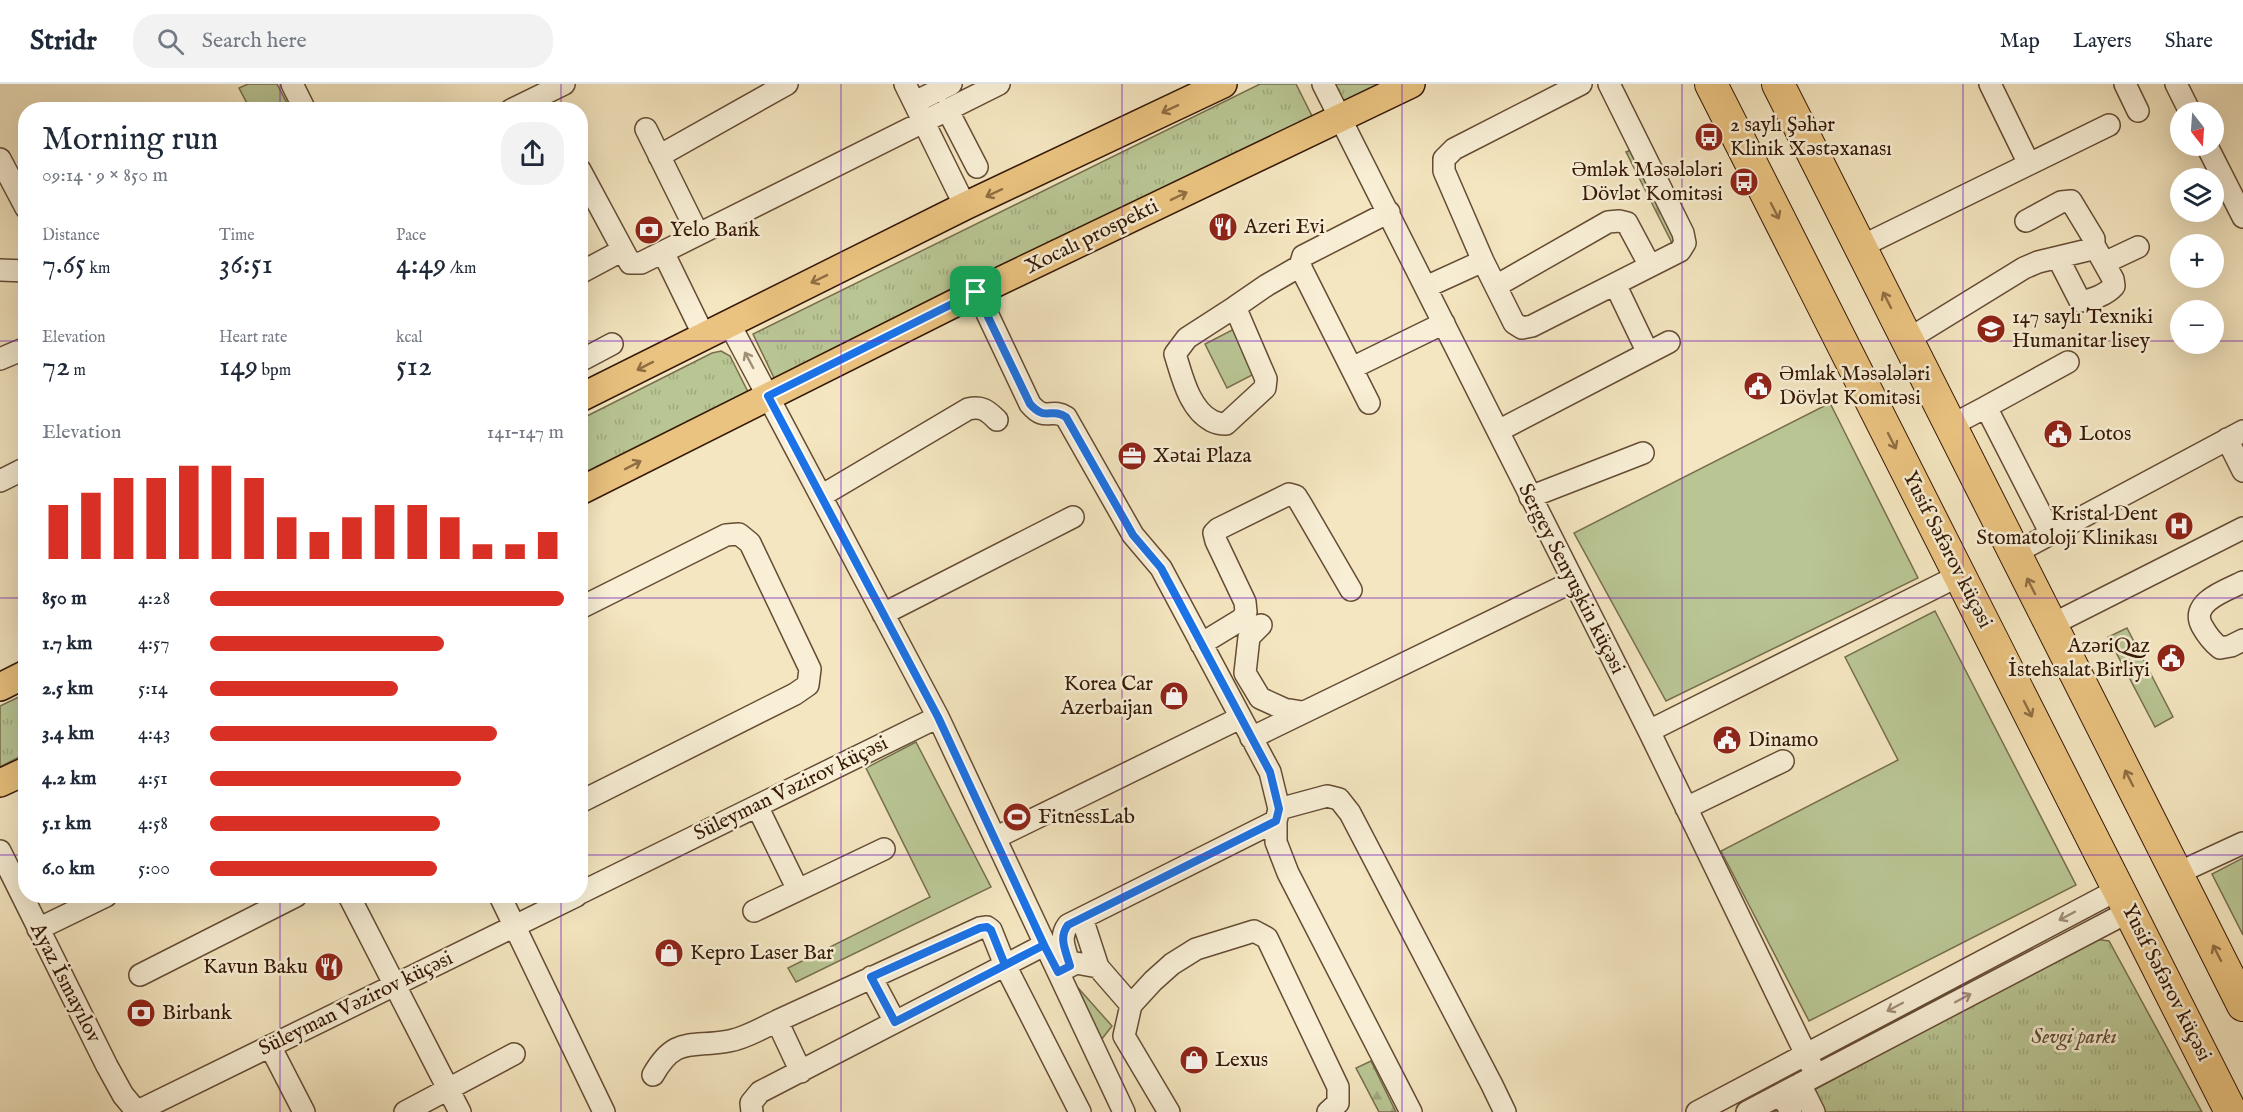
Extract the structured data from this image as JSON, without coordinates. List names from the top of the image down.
{
  "streets": {
    "highway": ["Yusif Səfərov küçəsi"],
    "main road": ["Xocalı prospekti"],
    "street": ["Sergey Senyuşkin küçəsi", "Süleyman Vəzirov küçəsi", "Ayaz İsmayılov"]
  },
  "crossings": [
    ["Xocalı prospekti", "Sergey Senyuşkin küçəsi"],
    ["Süleyman Vəzirov küçəsi", "Ayaz İsmayılov"]
  ],
  "parks": ["Sevgi parkı"],
  "places": {
    "bus stop": ["2 saylı Şəhər Klinik Xəstəxanası", "Əmlək Məsələləri Dövlət Komitəsi"],
    "restaurant": ["Azeri Evi", "Kavun Baku"],
    "bank": ["Yelo Bank", "Birbank"],
    "school or university": ["147 saylı Texniki Humanitar lisey"],
    "public building": [
      "Əmlak Məsələləri Dövlət Komitəsi",
      "Lotos",
      "AzəriQaz İstehsalat Birliyi",
      "Dinamo"
    ],
    "office": ["Xətai Plaza"],
    "hospital": ["Kristal Dent Stomatoloji Klinikası"],
    "shop": ["Korea Car Azerbaijan", "Kepro Laser Bar", "Lexus"],
    "sports": ["FitnessLab"]
  },
  "north": "bottom",
  "page": {
    "header": "Stridr",
    "search": "Search here",
    "nav": ["Map", "Layers", "Share"],
    "map_buttons": ["+", "−"],
    "heading": ["Morning run", "09:14 · 9 × 850 m"],
    "stats": [
      ["Distance", "7.65 km"],
      ["Time", "36:51"],
      ["Pace", "4:49 /km"],
      ["Elevation", "72 m"],
      ["Heart rate", "149 bpm"],
      ["kcal", "512"]
    ],
    "chart": ["Elevation", "141–147 m"],
    "list": [
      {
        "name": "850 m",
        "note": "4:28"
      },
      {
        "name": "1.7 km",
        "note": "4:57"
      },
      {
        "name": "2.5 km",
        "note": "5:14"
      },
      {
        "name": "3.4 km",
        "note": "4:43"
      },
      {
        "name": "4.2 km",
        "note": "4:51"
      },
      {
        "name": "5.1 km",
        "note": "4:58"
      },
      {
        "name": "6.0 km",
        "note": "5:00"
      }
    ]
  }
}
